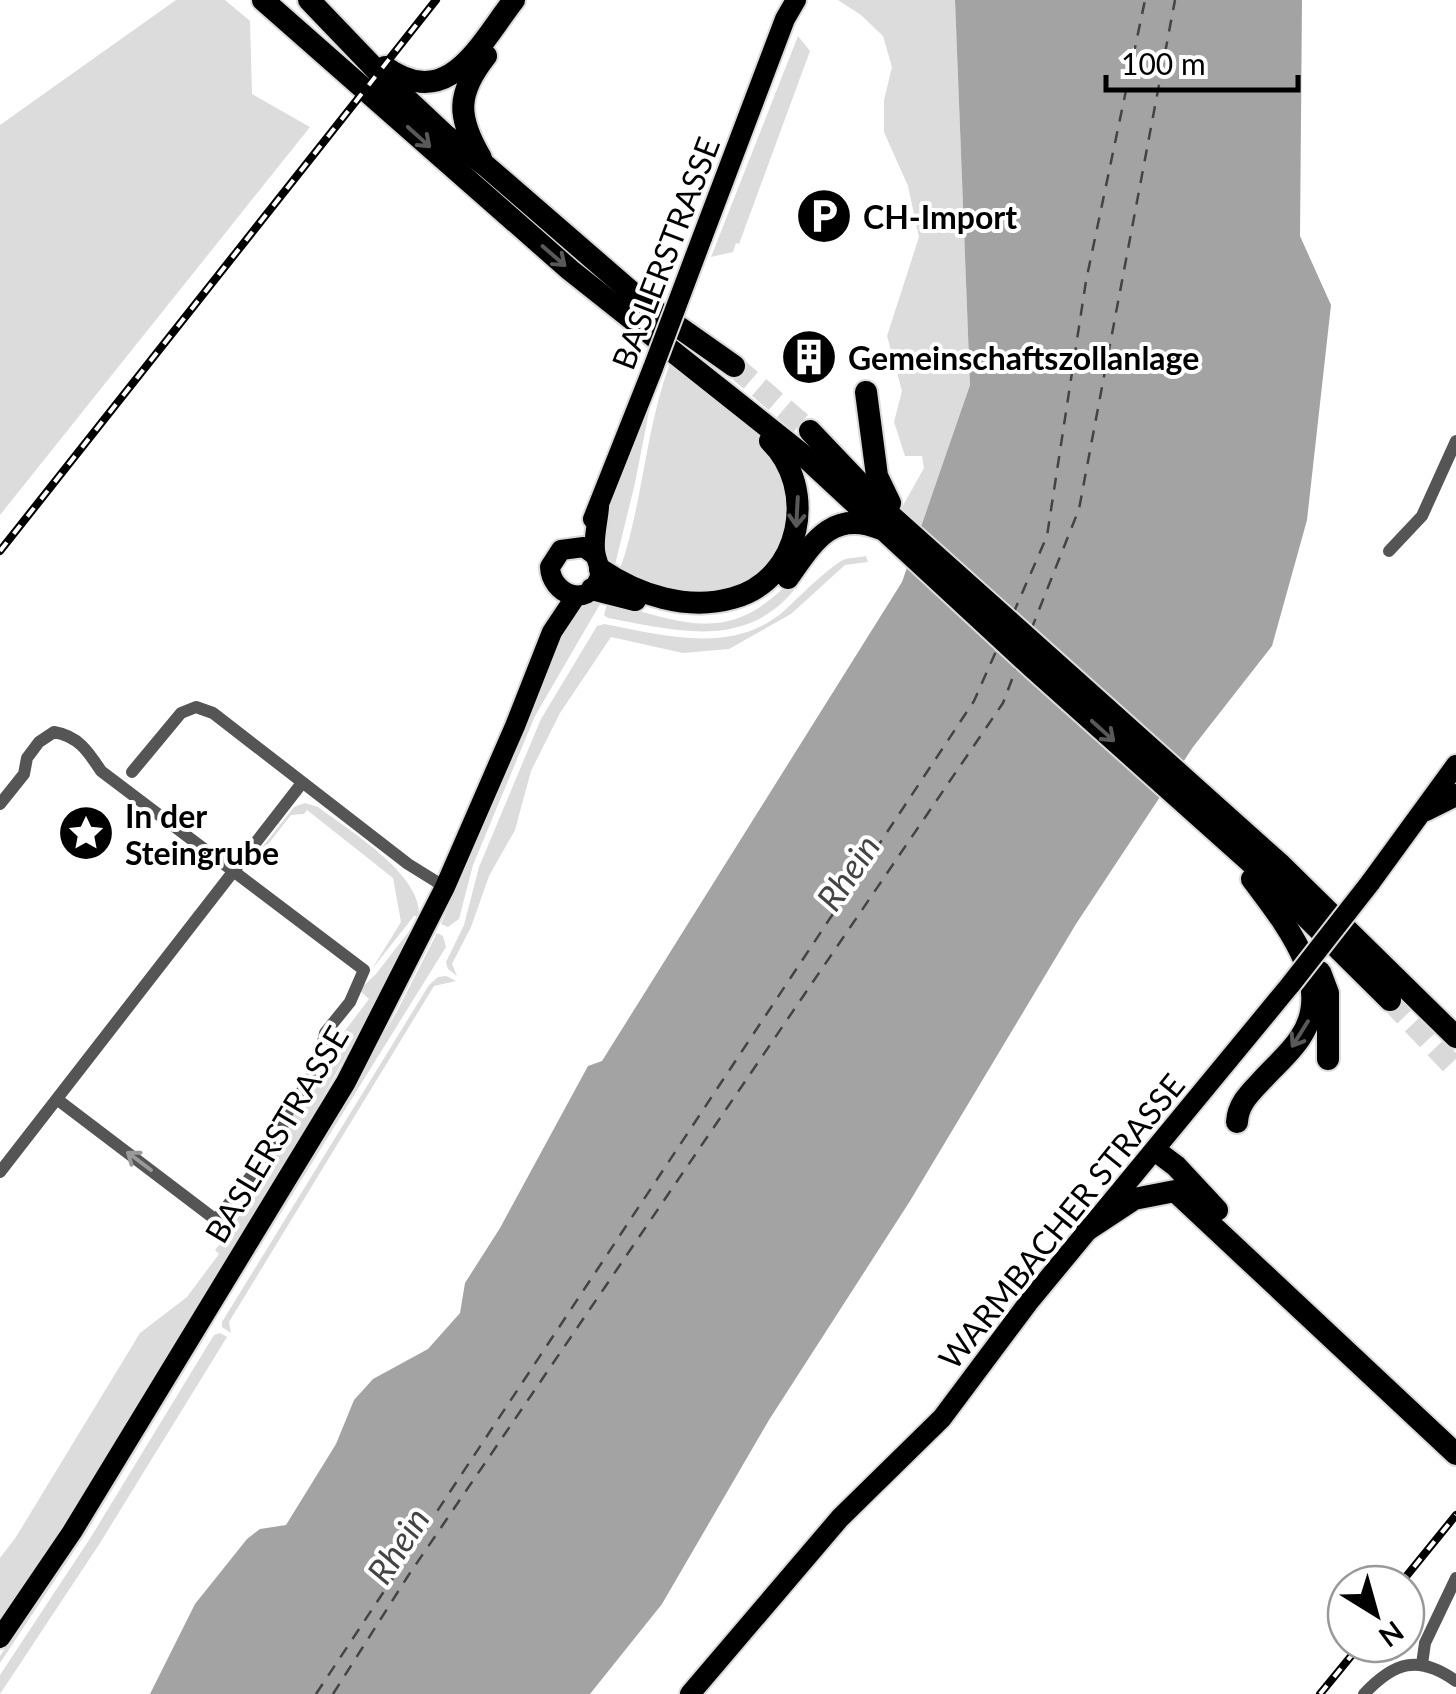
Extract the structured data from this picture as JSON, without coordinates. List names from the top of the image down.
{
  "streets": {
    "main road": ["BASLERSTRASSE", "WARMBACHER STRASSE"]
  },
  "water": ["Rhein"],
  "places": {
    "parking": ["CH-Import"],
    "building": ["Gemeinschaftszollanlage"],
    "place": ["In der Steingrube"]
  },
  "scale_bar": "100 m",
  "north": "bottom right"
}
